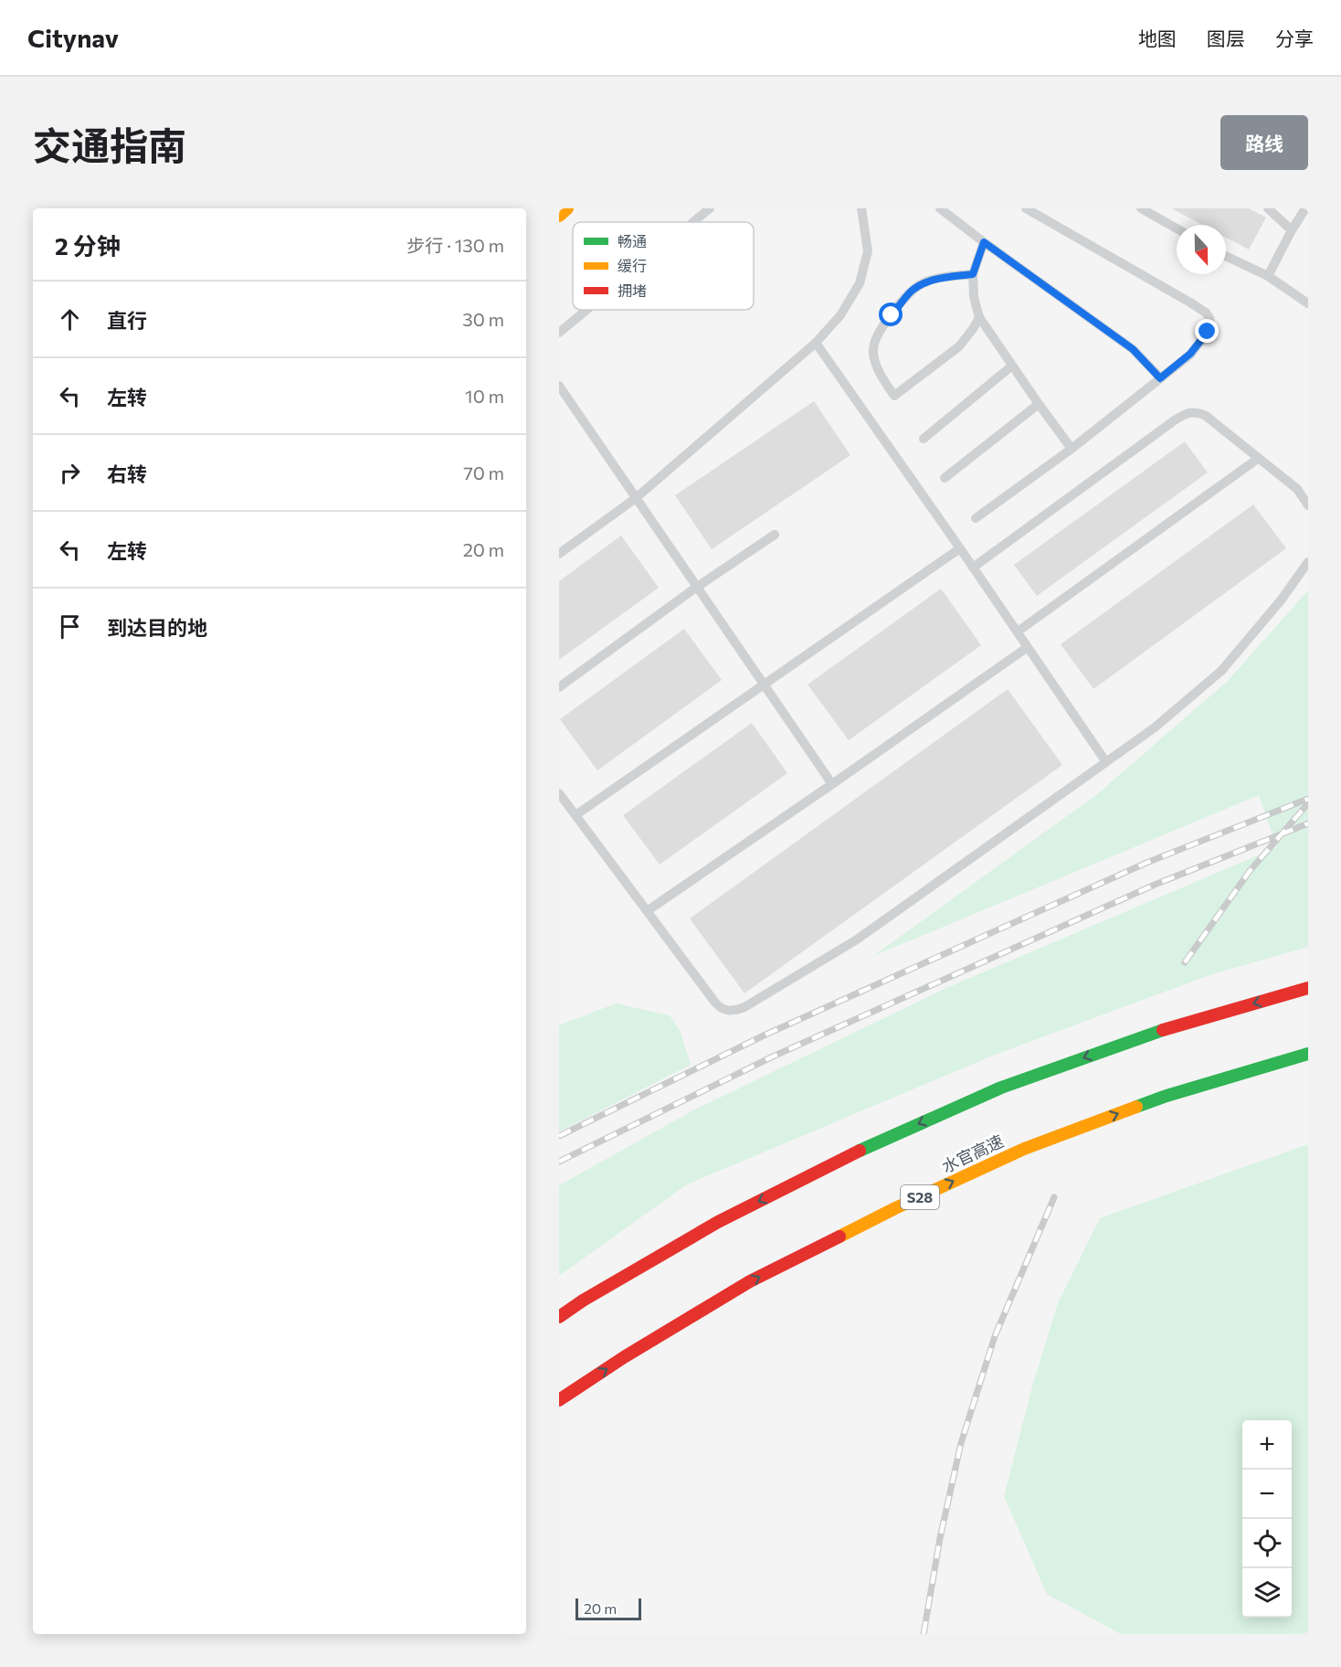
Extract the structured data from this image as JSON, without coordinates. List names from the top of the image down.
{
  "streets": {
    "main road": ["水官高速", "S28"]
  },
  "legend": ["畅通", "缓行", "拥堵"],
  "scale_bar": "20 m",
  "north": "bottom",
  "page": {
    "header": "Citynav",
    "nav": ["地图", "图层", "分享"],
    "title": "交通指南",
    "buttons": "路线",
    "heading": ["2 分钟", "步行 · 130 m"],
    "list": [
      ["直行", "30 m"],
      ["左转", "10 m"],
      ["右转", "70 m"],
      ["左转", "20 m"],
      "到达目的地"
    ],
    "map_buttons": ["+", "−"],
    "scale": "20 m"
  }
}
